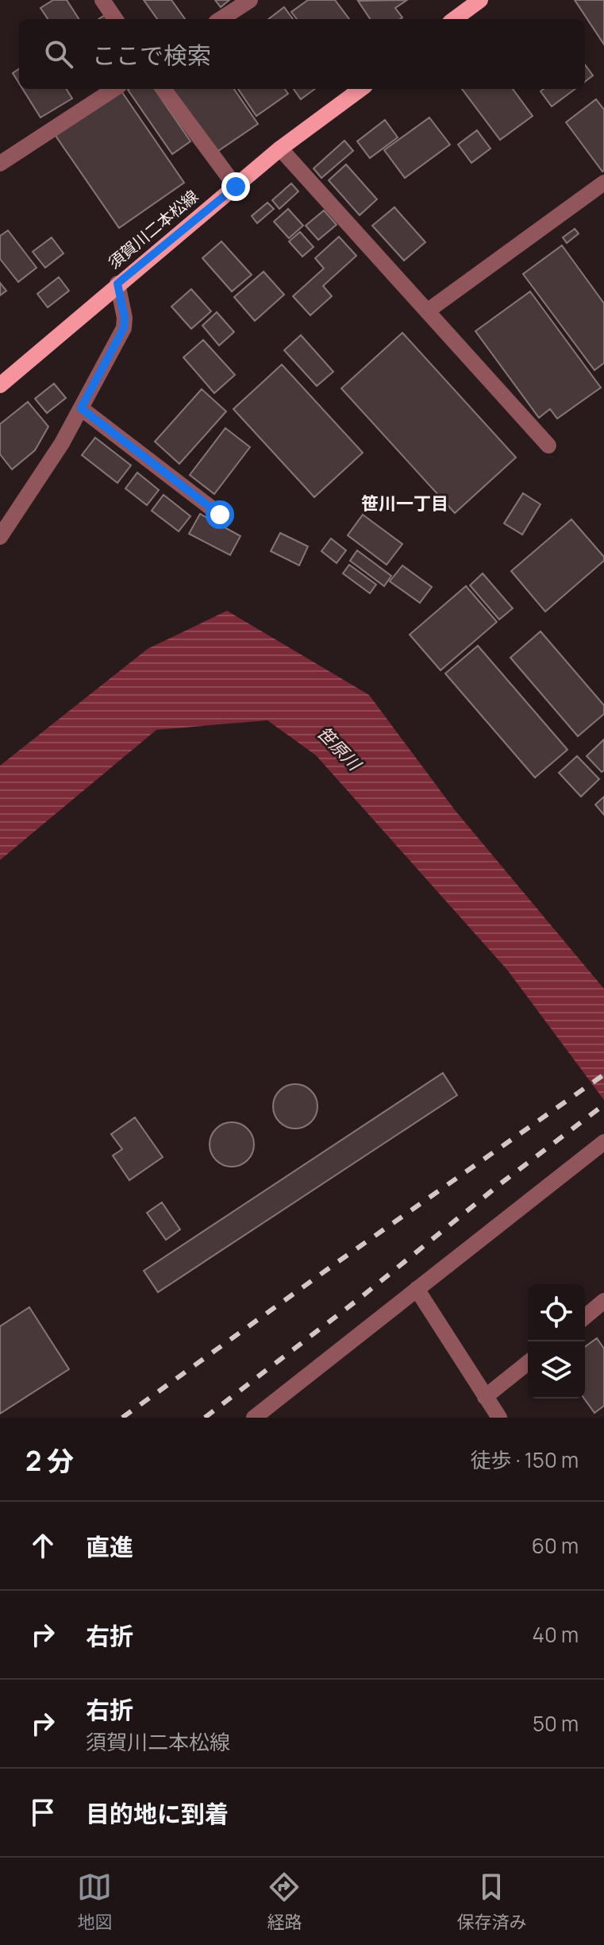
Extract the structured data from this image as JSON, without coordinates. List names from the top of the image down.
{
  "streets": {
    "main road": ["須賀川二本松線"]
  },
  "districts": ["笹川一丁目"],
  "water": ["笹原川"],
  "page": {
    "search": "ここで検索",
    "heading": ["2 分", "徒歩 · 150 m"],
    "list": [
      ["直進", "60 m"],
      ["右折", "40 m"],
      ["右折", "須賀川二本松線", "50 m"],
      "目的地に到着"
    ],
    "nav": ["地図", "経路", "保存済み"]
  }
}
